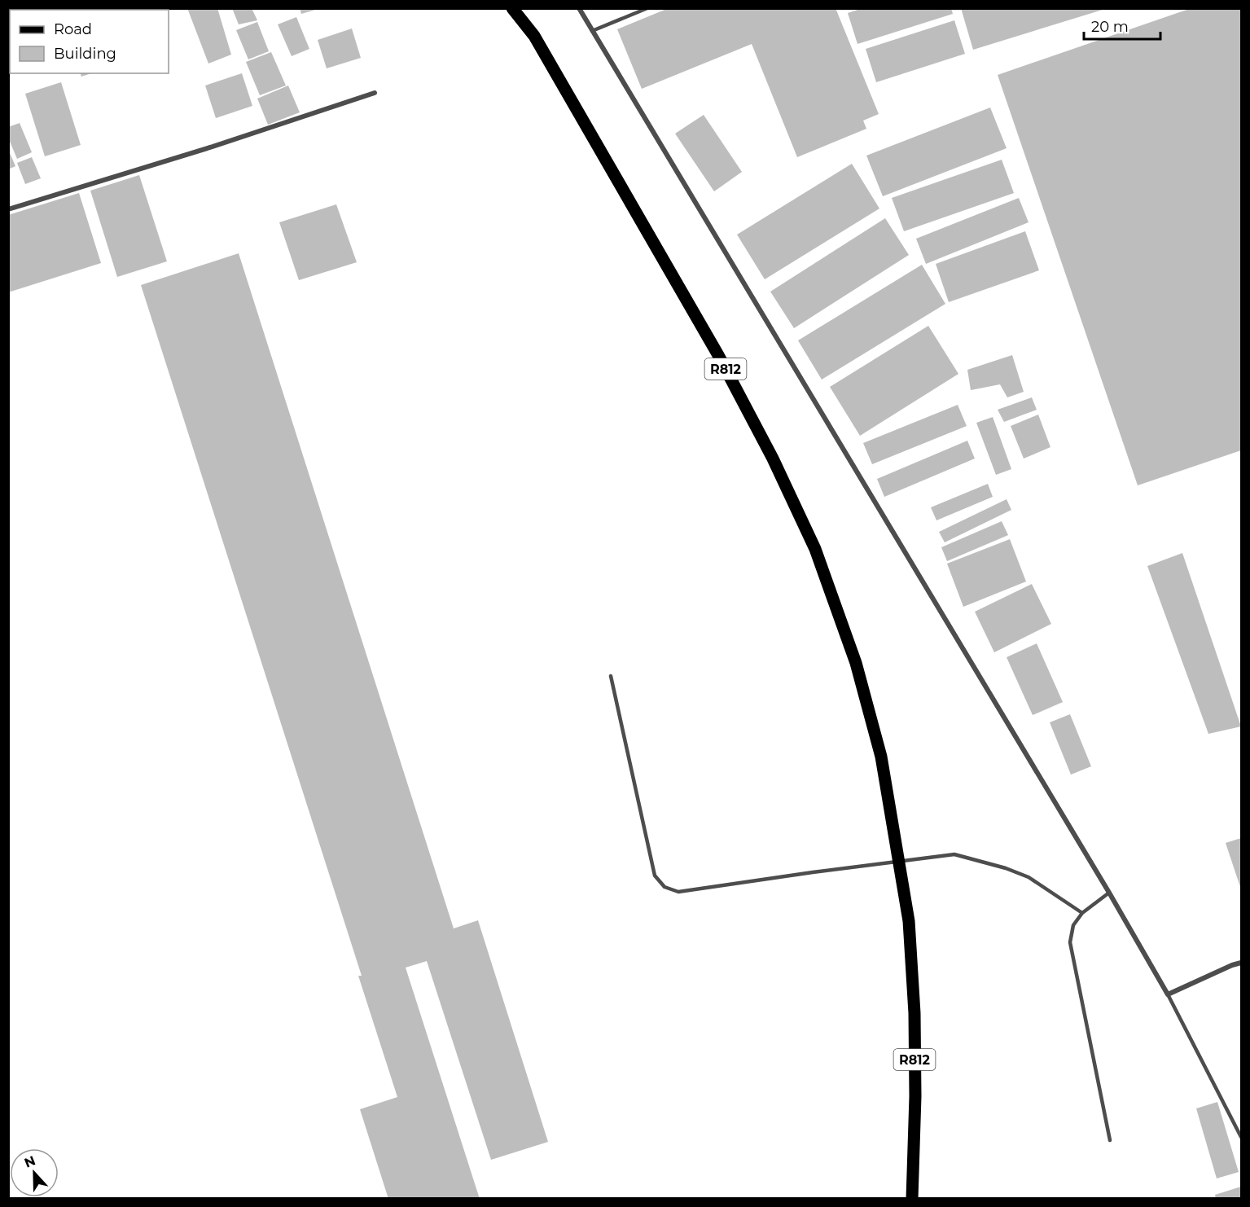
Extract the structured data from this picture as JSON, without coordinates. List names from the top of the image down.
{
  "streets": {
    "main road": ["R812"]
  },
  "legend": ["Road", "Building"],
  "scale_bar": "20 m",
  "north": "top"
}
